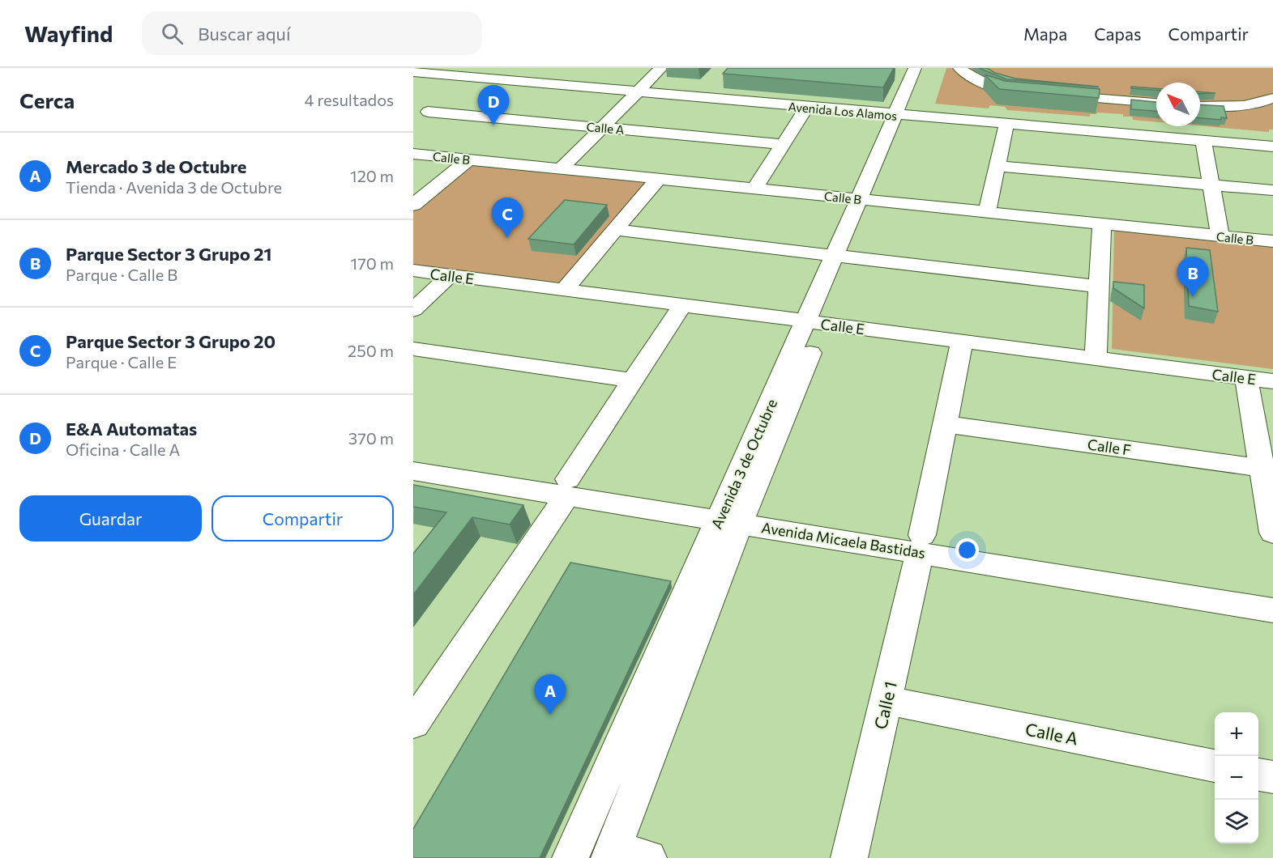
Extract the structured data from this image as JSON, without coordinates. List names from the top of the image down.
{
  "streets": {
    "street": [
      "Avenida Los Alamos",
      "Calle A",
      "Calle B",
      "Calle E",
      "Calle F",
      "Avenida 3 de Octubre",
      "Avenida Micaela Bastidas",
      "Calle 1"
    ]
  },
  "crossings": [
    ["Avenida Los Alamos", "Avenida 3 de Octubre"],
    ["Calle A", "Calle 1"],
    ["Calle B", "Avenida 3 de Octubre"],
    ["Calle E", "Avenida 3 de Octubre"],
    ["Calle E", "Calle 1"],
    ["Calle F", "Calle 1"],
    ["Avenida 3 de Octubre", "Avenida Micaela Bastidas"],
    ["Avenida Micaela Bastidas", "Calle 1"]
  ],
  "north": "top left",
  "page": {
    "header": "Wayfind",
    "search": "Buscar aquí",
    "nav": ["Mapa", "Capas", "Compartir"],
    "heading": ["Cerca", "4 resultados"],
    "pins": [
      "D",
      "C",
      "B",
      "A"
    ],
    "list": [
      {
        "mark": "A",
        "name": "Mercado 3 de Octubre",
        "note": "Tienda · Avenida 3 de Octubre",
        "value": "120 m"
      },
      {
        "mark": "B",
        "name": "Parque Sector 3 Grupo 21",
        "note": "Parque · Calle B",
        "value": "170 m"
      },
      {
        "mark": "C",
        "name": "Parque Sector 3 Grupo 20",
        "note": "Parque · Calle E",
        "value": "250 m"
      },
      {
        "mark": "D",
        "name": "E&A Automatas",
        "note": "Oficina · Calle A",
        "value": "370 m"
      }
    ],
    "buttons": ["Guardar", "Compartir"],
    "map_buttons": ["+", "−"]
  }
}
